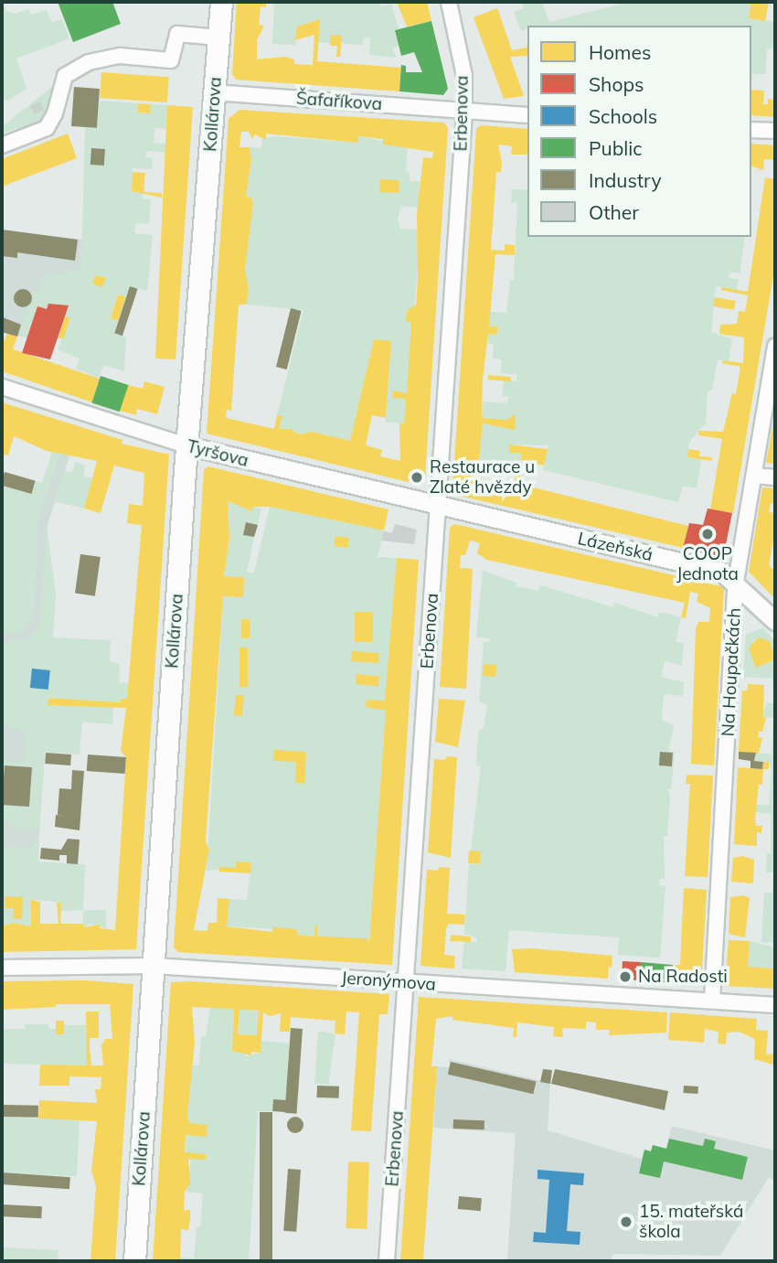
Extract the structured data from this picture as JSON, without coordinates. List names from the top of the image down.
{
  "streets": {
    "main road": ["Kollárova"],
    "street": [
      "Šafaříkova",
      "Erbenova",
      "Tyršova",
      "Lázeňská",
      "Na Houpačkách",
      "Jeronýmova"
    ]
  },
  "crossings": [
    ["Šafaříkova", "Erbenova"],
    ["Šafaříkova", "Kollárova"],
    ["Erbenova", "Tyršova"],
    ["Erbenova", "Lázeňská"],
    ["Erbenova", "Jeronýmova"],
    ["Kollárova", "Tyršova"],
    ["Kollárova", "Jeronýmova"],
    ["Tyršova", "Lázeňská"],
    ["Lázeňská", "Na Houpačkách"],
    ["Na Houpačkách", "Jeronýmova"]
  ],
  "places": [
    "Restaurace u Zlaté hvězdy",
    "COOP Jednota",
    "Na Radosti",
    "15. mateřská škola"
  ],
  "legend": [
    "Homes",
    "Shops",
    "Schools",
    "Public",
    "Industry",
    "Other"
  ]
}
